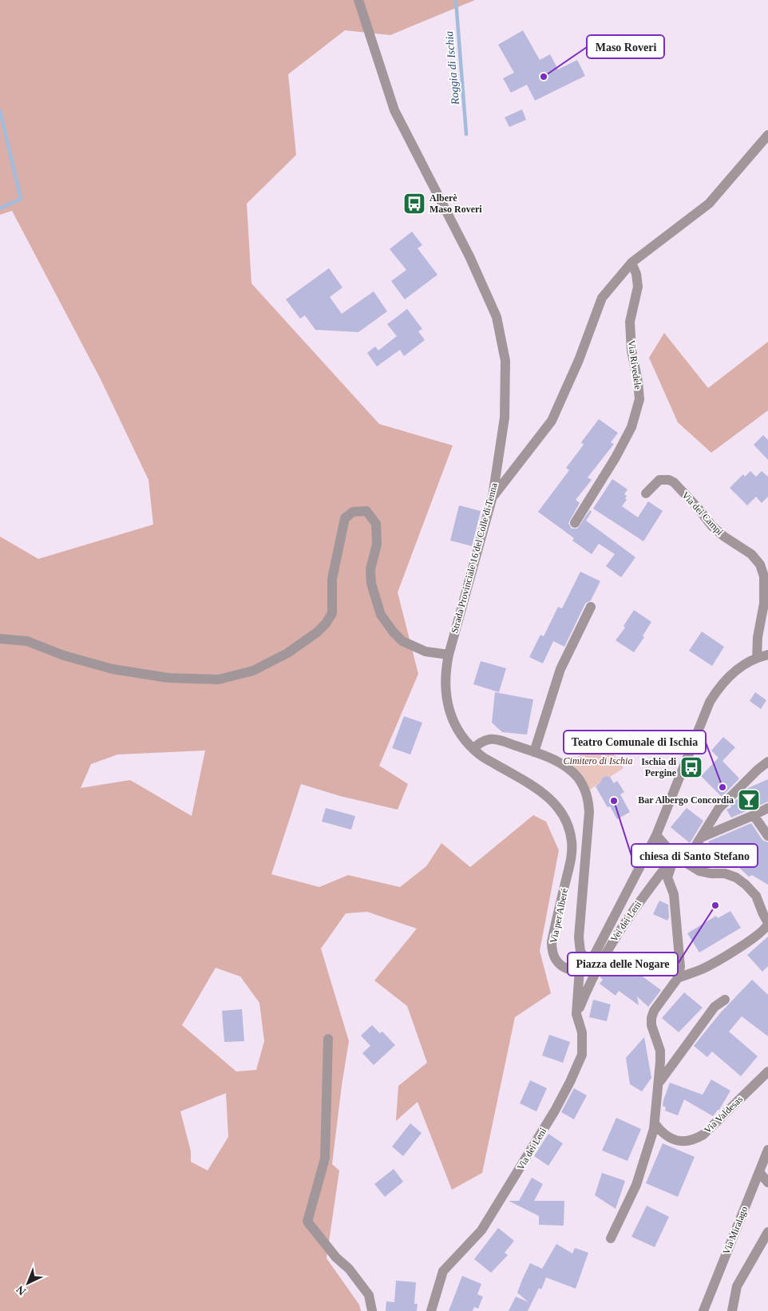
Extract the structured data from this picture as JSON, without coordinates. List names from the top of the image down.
{
  "streets": {
    "street": [
      "Via Rivedele",
      "Via dei Campi",
      "Strada Provinciale 16 del Colle di Tenna",
      "Via per Alberé",
      "Vei dei Leni",
      "Via Valdesas",
      "Via dei Leni",
      "Via Miralago"
    ]
  },
  "crossings": [
    ["Strada Provinciale 16 del Colle di Tenna", "Via per Alberé"],
    ["Via per Alberé", "Via dei Leni"],
    ["Vei dei Leni", "Via dei Leni"]
  ],
  "water": ["Roggia di Ischia"],
  "parks": ["Cimitero di Ischia"],
  "places": {
    "other": [
      "Maso Roveri",
      "Teatro Comunale di Ischia",
      "chiesa di Santo Stefano",
      "Piazza delle Nogare"
    ],
    "bus stop": ["Alberè Maso Roveri", "Ischia di Pergine"],
    "bar": ["Bar Albergo Concordia"]
  },
  "north": "bottom left"
}
